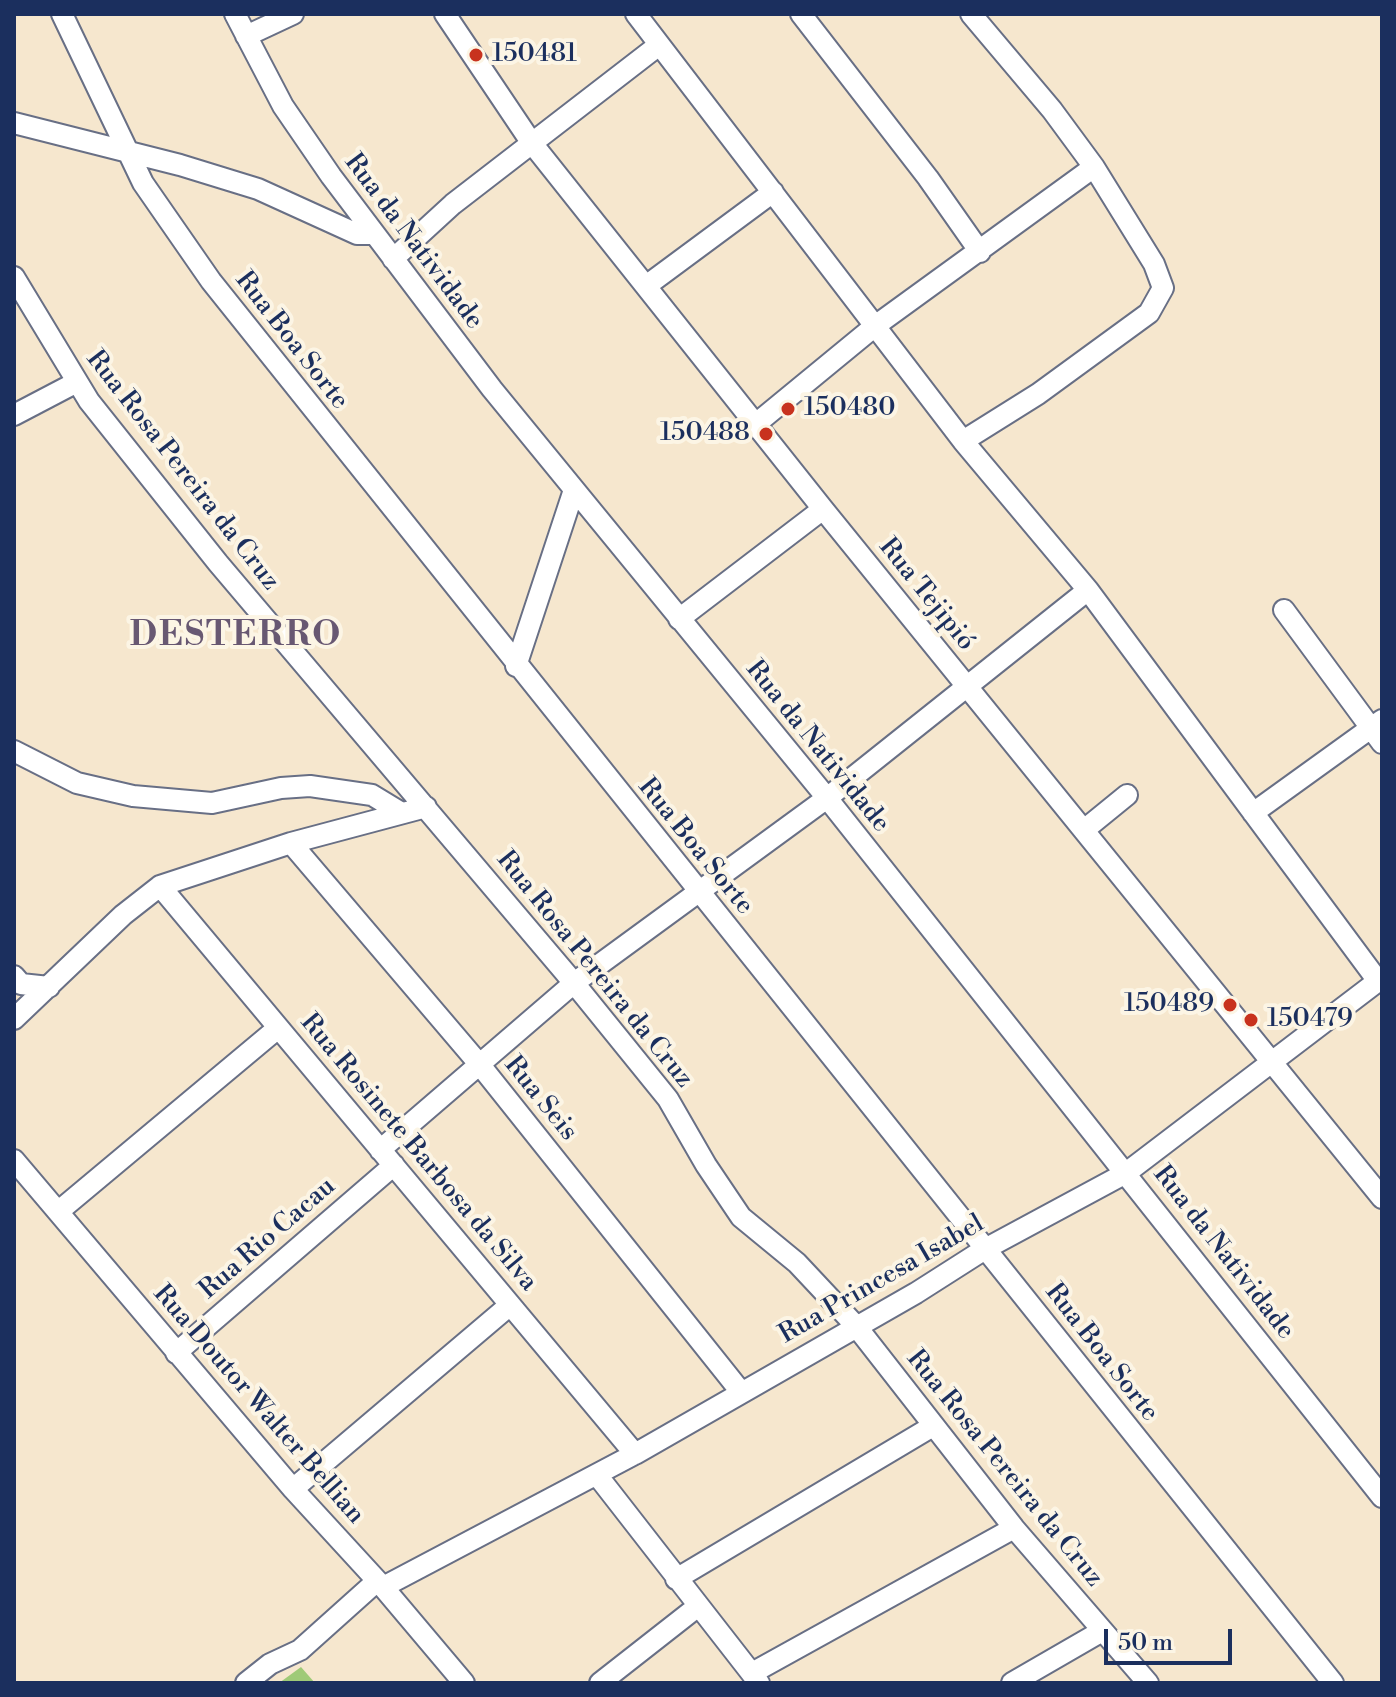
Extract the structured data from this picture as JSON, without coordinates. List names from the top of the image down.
{
  "streets": {
    "street": [
      "Rua da Natividade",
      "Rua Boa Sorte",
      "Rua Rosa Pereira da Cruz",
      "Rua Tejipió",
      "Rua Seis",
      "Rua Rosinete Barbosa da Silva",
      "Rua Rio Cacau",
      "Rua Princesa Isabel",
      "Rua Doutor Walter Bellian"
    ]
  },
  "crossings": [
    ["Rua da Natividade", "Rua Rio Cacau"],
    ["Rua da Natividade", "Rua Princesa Isabel"],
    ["Rua Boa Sorte", "Rua Rio Cacau"],
    ["Rua Boa Sorte", "Rua Princesa Isabel"],
    ["Rua Rosa Pereira da Cruz", "Rua Rio Cacau"],
    ["Rua Rosa Pereira da Cruz", "Rua Princesa Isabel"],
    ["Rua Tejipió", "Rua Rio Cacau"],
    ["Rua Tejipió", "Rua Princesa Isabel"],
    ["Rua Seis", "Rua Rio Cacau"],
    ["Rua Seis", "Rua Princesa Isabel"],
    ["Rua Rosinete Barbosa da Silva", "Rua Rio Cacau"],
    ["Rua Rosinete Barbosa da Silva", "Rua Princesa Isabel"],
    ["Rua Rio Cacau", "Rua Doutor Walter Bellian"],
    ["Rua Princesa Isabel", "Rua Doutor Walter Bellian"]
  ],
  "districts": ["DESTERRO"],
  "places": [
    "150481",
    "150480",
    "150488",
    "150489",
    "150479"
  ],
  "scale_bar": "50 m"
}
